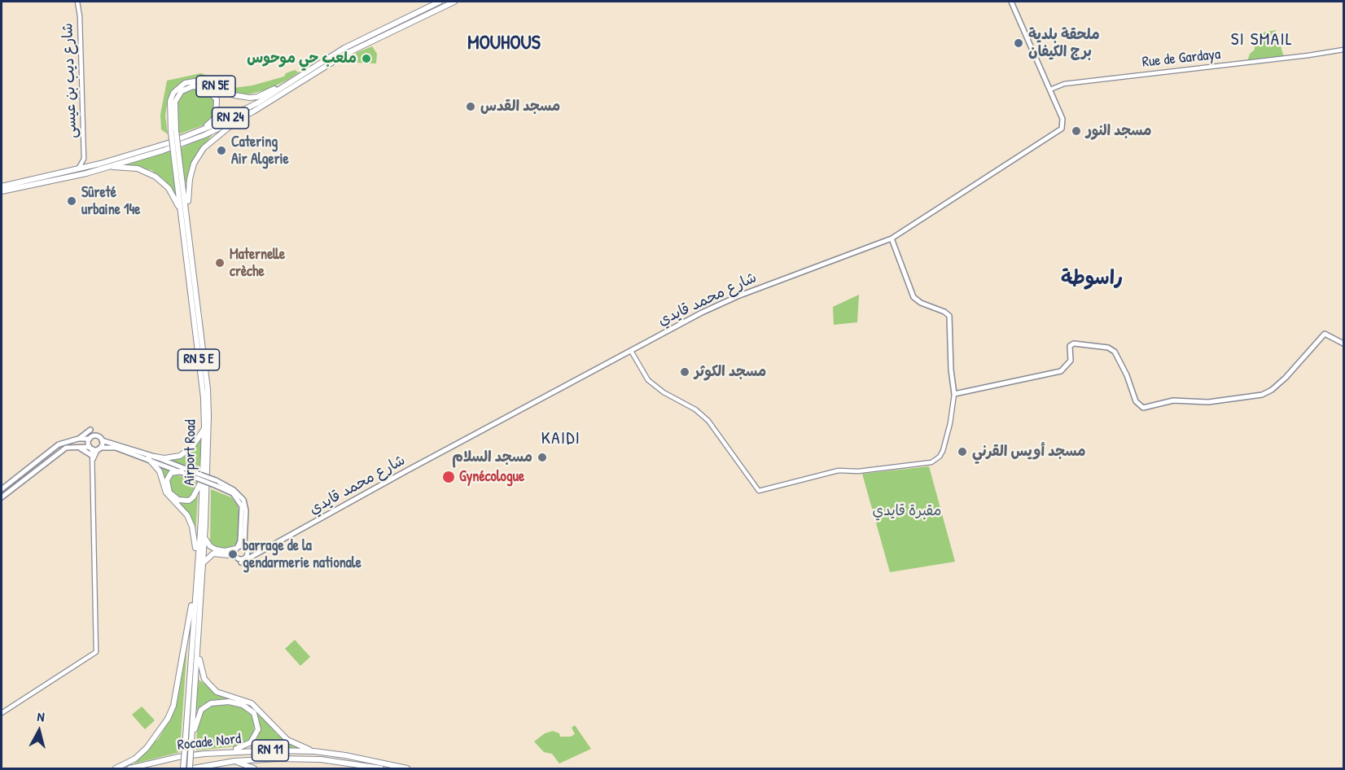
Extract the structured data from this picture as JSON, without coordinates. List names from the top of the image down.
{
  "streets": {
    "highway": [
      "RN 5E",
      "RN 24",
      "RN 5 E",
      "Airport Road",
      "Rocade Nord",
      "RN 11"
    ],
    "main road": ["شارع محمد قايدي"],
    "street": ["Rue de Gardaya", "شارع ديب بن عيسى"]
  },
  "crossings": [
    ["Rue de Gardaya", "شارع محمد قايدي"],
    ["RN 5E", "RN 24"],
    ["RN 5E", "Airport Road"],
    ["RN 5 E", "Airport Road"],
    ["RN 5 E", "Rocade Nord"]
  ],
  "districts": [
    "SI SMAIL",
    "MOUHOUS",
    "راسوطة",
    "KAIDI"
  ],
  "parks": ["مقبرة قايدي"],
  "places": [
    "ملحقة بلدية برج الكيفان",
    "ملعب حي موحوس",
    "مسجد القدس",
    "مسجد النور",
    "Catering Air Algerie",
    "Sûreté urbaine 14e",
    "Maternelle crèche",
    "مسجد الكوثر",
    "مسجد أويس القرني",
    "مسجد السلام",
    "Gynécologue",
    "barrage de la gendarmerie nationale"
  ],
  "north": "top"
}
